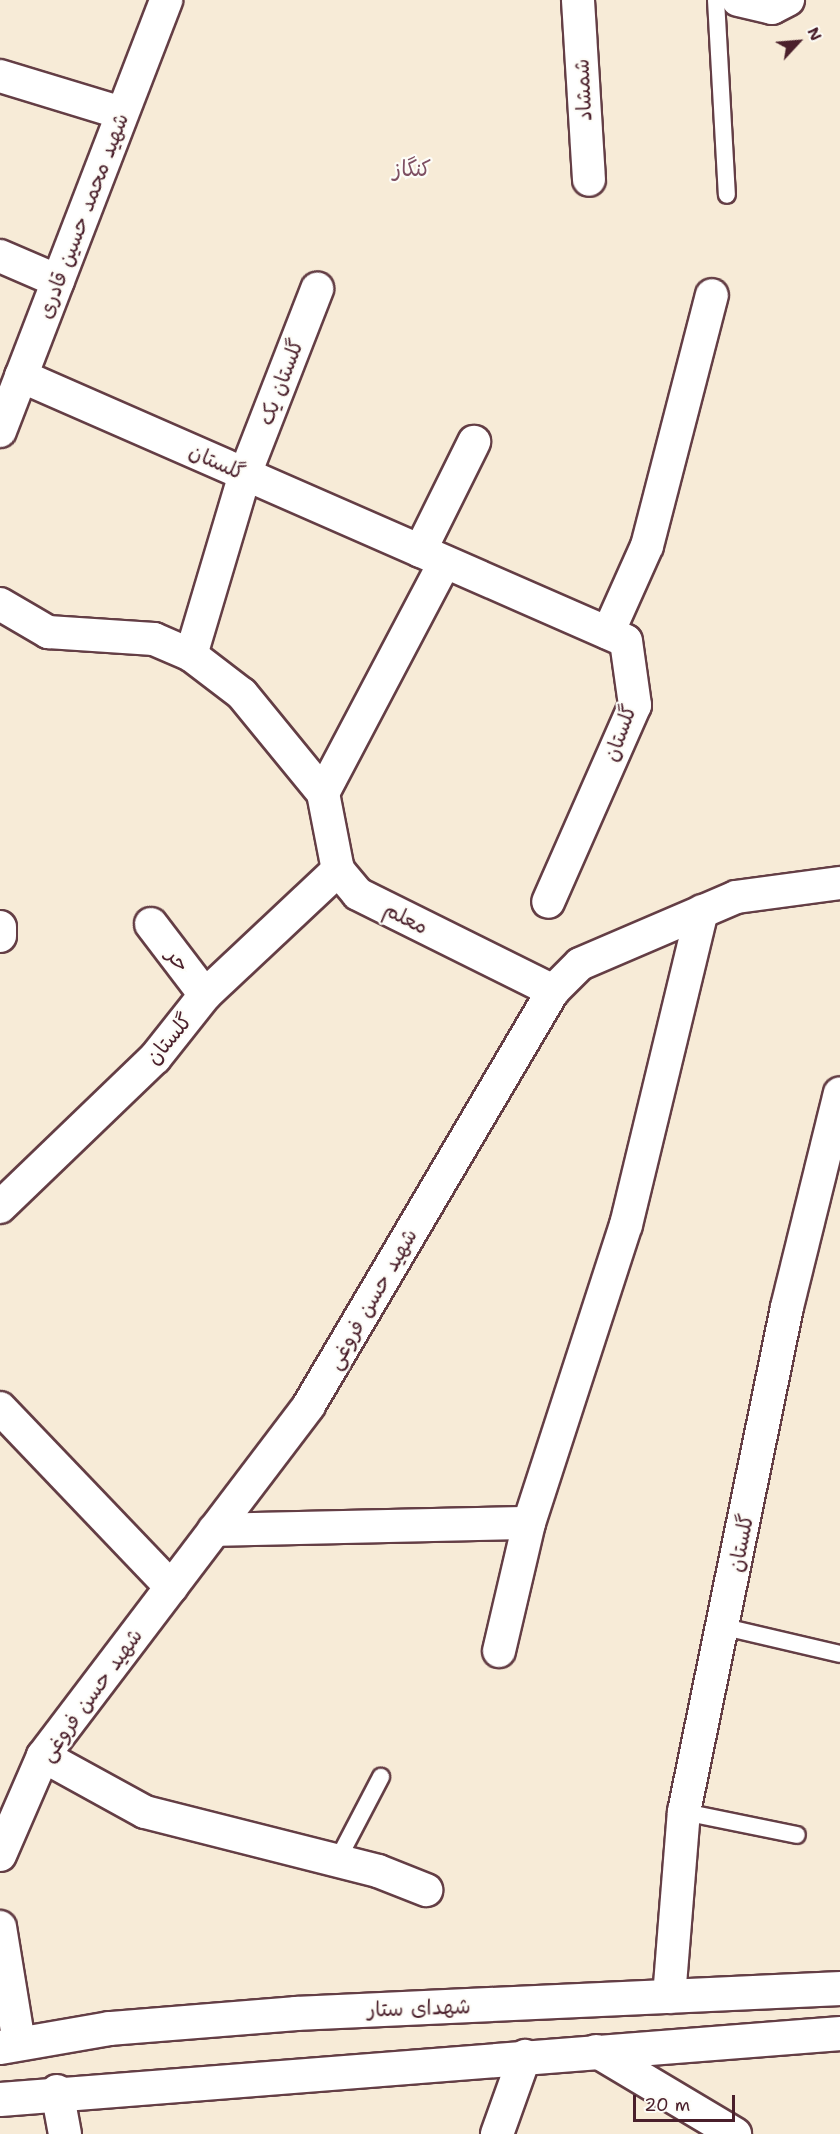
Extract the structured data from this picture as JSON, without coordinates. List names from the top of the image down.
{
  "streets": {
    "main road": ["شهدای ستار"],
    "street": [
      "شمشاد",
      "شهید محمد حسین قادری",
      "گلستان یک",
      "گلستان",
      "معلم",
      "حر",
      "شهید حسن فروغی"
    ]
  },
  "crossings": [
    ["شهید محمد حسین قادری", "گلستان"],
    ["گلستان یک", "گلستان"],
    ["گلستان", "معلم"],
    ["گلستان", "حر"],
    ["گلستان", "شهدای ستار"],
    ["معلم", "شهید حسن فروغی"]
  ],
  "districts": ["کنگاز"],
  "scale_bar": "20 m",
  "north": "top right"
}
